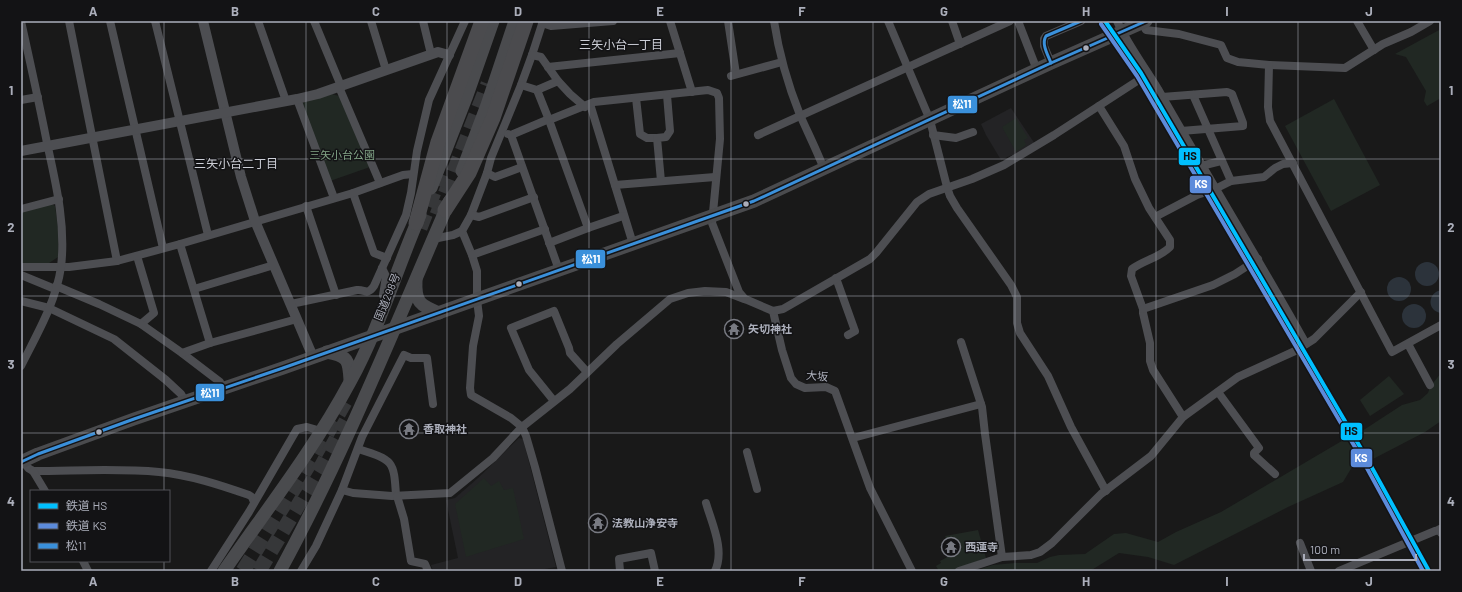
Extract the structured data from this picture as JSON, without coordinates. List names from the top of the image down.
{
  "streets": {
    "main road": ["国道298号"],
    "street": ["大坂"]
  },
  "districts": ["三矢小台一丁目", "三矢小台二丁目"],
  "parks": ["三矢小台公園"],
  "places": {
    "temple": [
      "矢切神社",
      "香取神社",
      "法教山浄安寺",
      "西蓮寺"
    ]
  },
  "lines": ["rail line HS", "transit line 松11", "rail line KS"],
  "legend": ["鉄道 HS", "鉄道 KS", "松11"],
  "scale_bar": "100 m",
  "grid": {
    "columns": [
      "A",
      "B",
      "C",
      "D",
      "E",
      "F",
      "G",
      "H",
      "I",
      "J"
    ],
    "rows": [
      "1",
      "2",
      "3",
      "4"
    ]
  }
}
